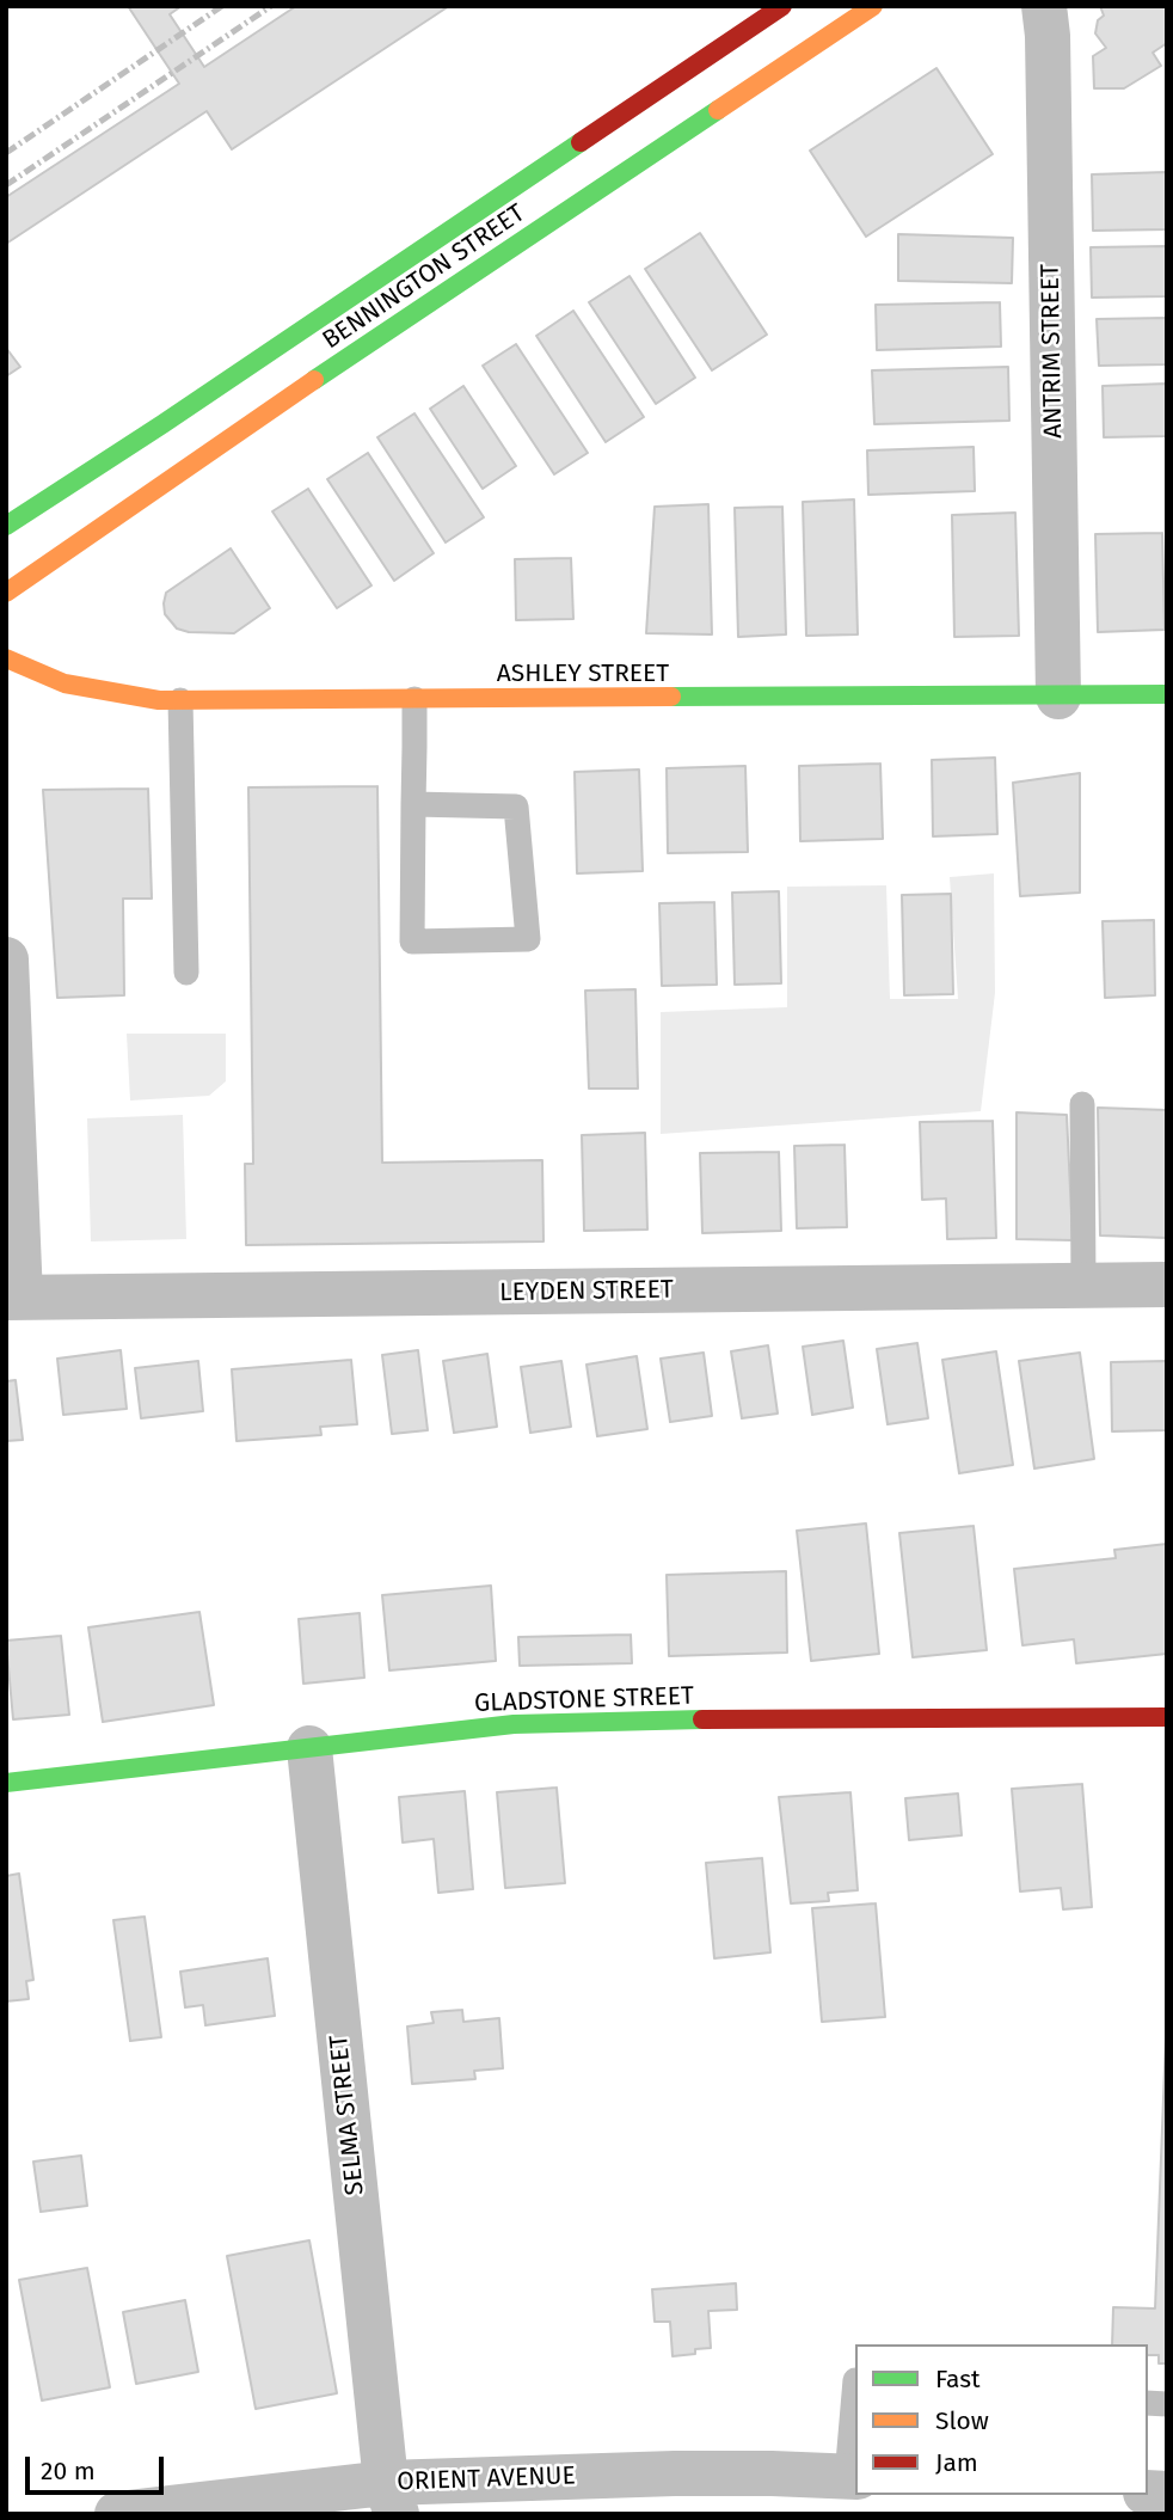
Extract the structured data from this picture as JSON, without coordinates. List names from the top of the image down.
{
  "streets": {
    "street": [
      "BENNINGTON STREET",
      "ANTRIM STREET",
      "ASHLEY STREET",
      "LEYDEN STREET",
      "GLADSTONE STREET",
      "SELMA STREET",
      "ORIENT AVENUE"
    ]
  },
  "crossings": [
    ["ANTRIM STREET", "ASHLEY STREET"],
    ["GLADSTONE STREET", "SELMA STREET"],
    ["SELMA STREET", "ORIENT AVENUE"]
  ],
  "legend": ["Fast", "Slow", "Jam"],
  "scale_bar": "20 m"
}
